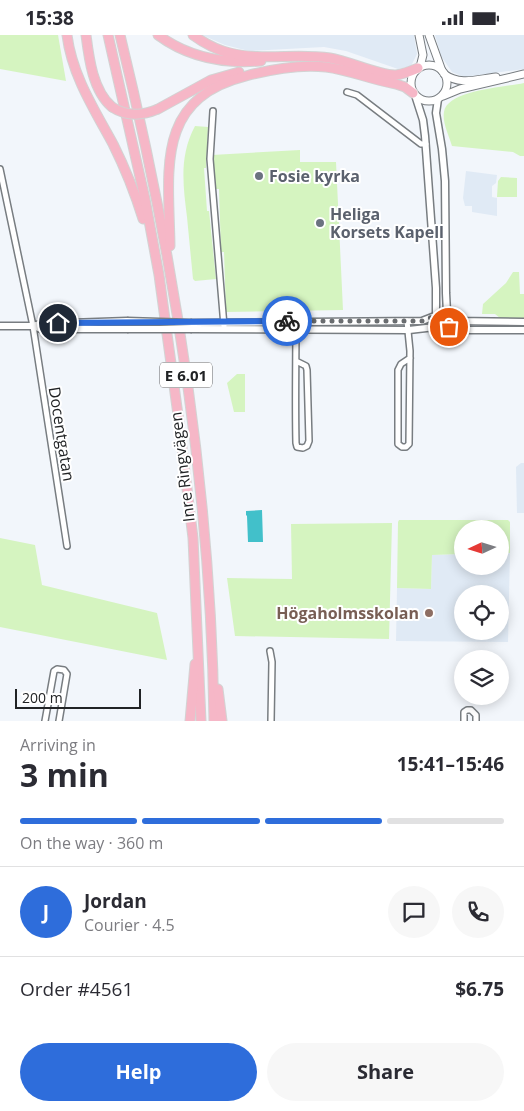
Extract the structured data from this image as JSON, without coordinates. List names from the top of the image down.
{
  "streets": {
    "highway": ["E 6.01", "Inre Ringvägen"],
    "street": ["Docentgatan"]
  },
  "places": ["Fosie kyrka", "Heliga Korsets Kapell", "Högaholmsskolan"],
  "scale_bar": "200 m",
  "north": "left",
  "page": {
    "status": "15:38",
    "scale": "200 m",
    "heading": ["3 min", "Arriving in", "15:41–15:46"],
    "panel": [
      "Jordan",
      "Courier · 4.5",
      "Order #4561",
      "$6.75"
    ],
    "bar": "On the way · 360 m",
    "round": "J",
    "buttons": ["Help", "Share"]
  }
}
